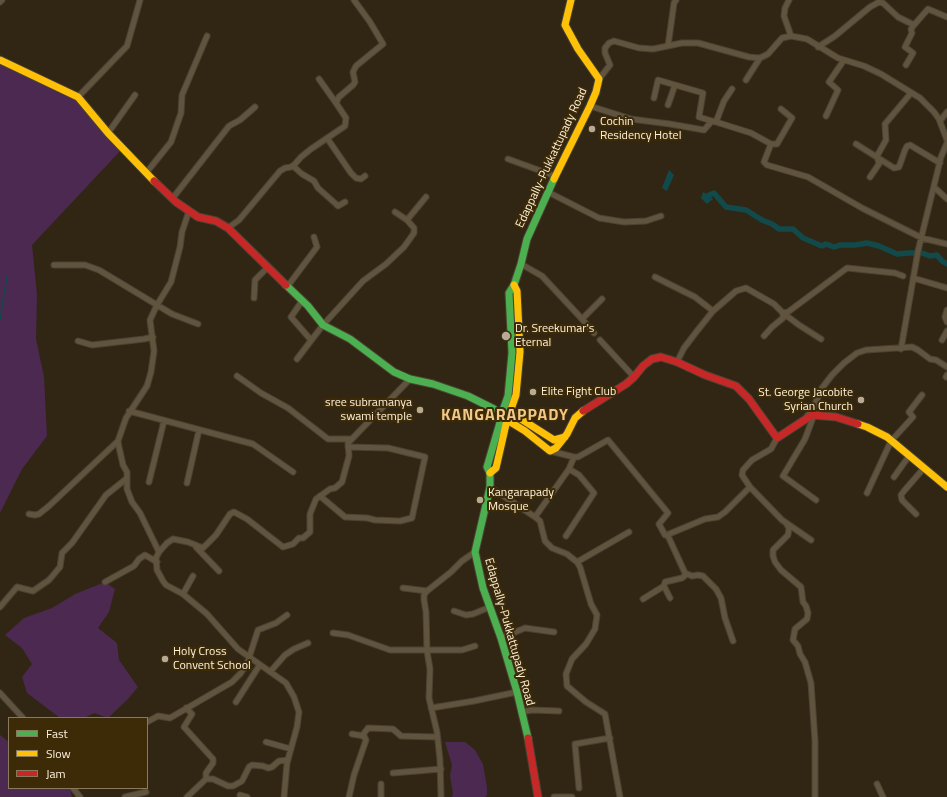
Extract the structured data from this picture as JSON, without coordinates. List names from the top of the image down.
{
  "streets": {
    "street": ["Edappally-Pukkattupady Road"]
  },
  "districts": ["KANGARAPPADY"],
  "places": [
    "Cochin Residency Hotel",
    "Dr. Sreekumar's Eternal",
    "Elite Fight Club",
    "St. George Jacobite Syrian Church",
    "sree subramanya swami temple",
    "Kangarapady Mosque",
    "Holy Cross Convent School"
  ],
  "legend": ["Fast", "Slow", "Jam"]
}
